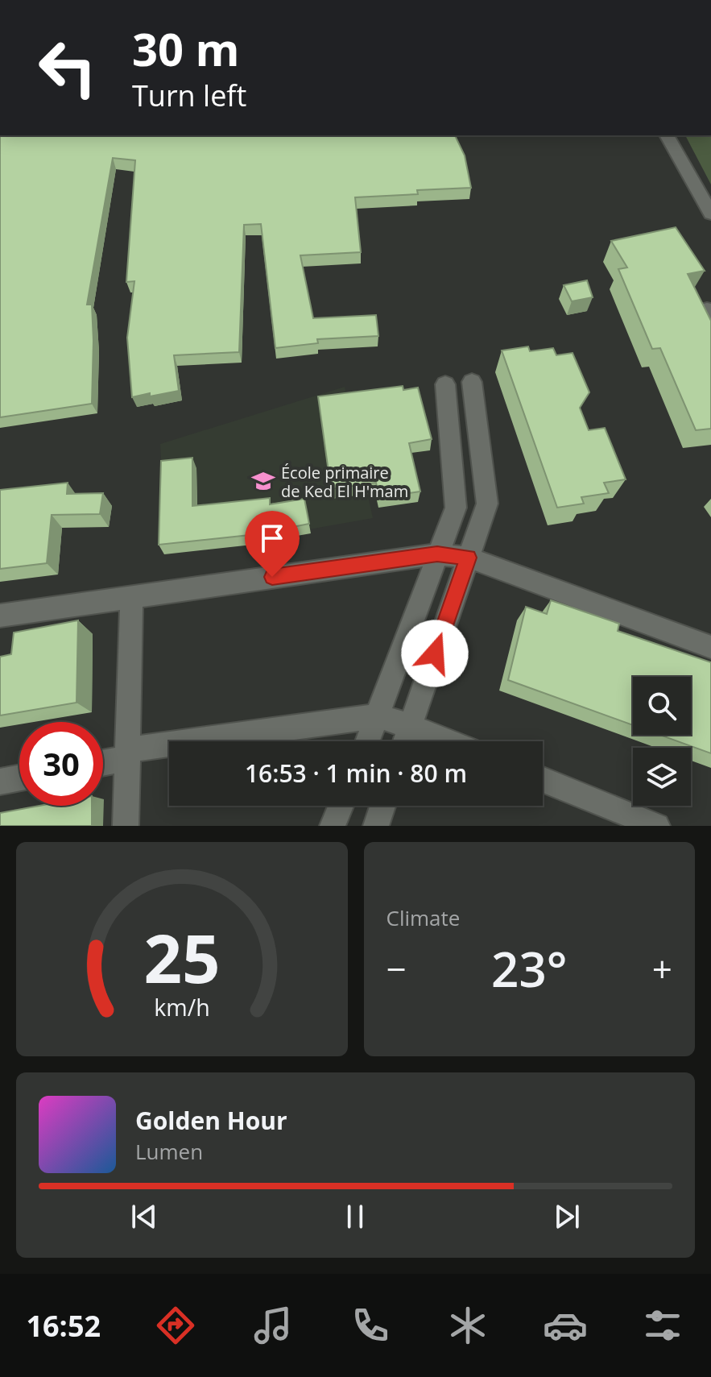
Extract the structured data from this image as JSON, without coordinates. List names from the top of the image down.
{
  "places": {
    "school or university": ["École primaire de Ked El H'mam"]
  },
  "page": {
    "turn": ["30 m", "Turn left"],
    "limit": "30",
    "trip": "16:53 · 1 min · 80 m",
    "tile": "Climate",
    "heat": ["−", "23°", "+"],
    "song": ["Golden Hour", "Lumen"],
    "tabs": "16:52",
    "gauge": ["25", "km/h"]
  }
}
